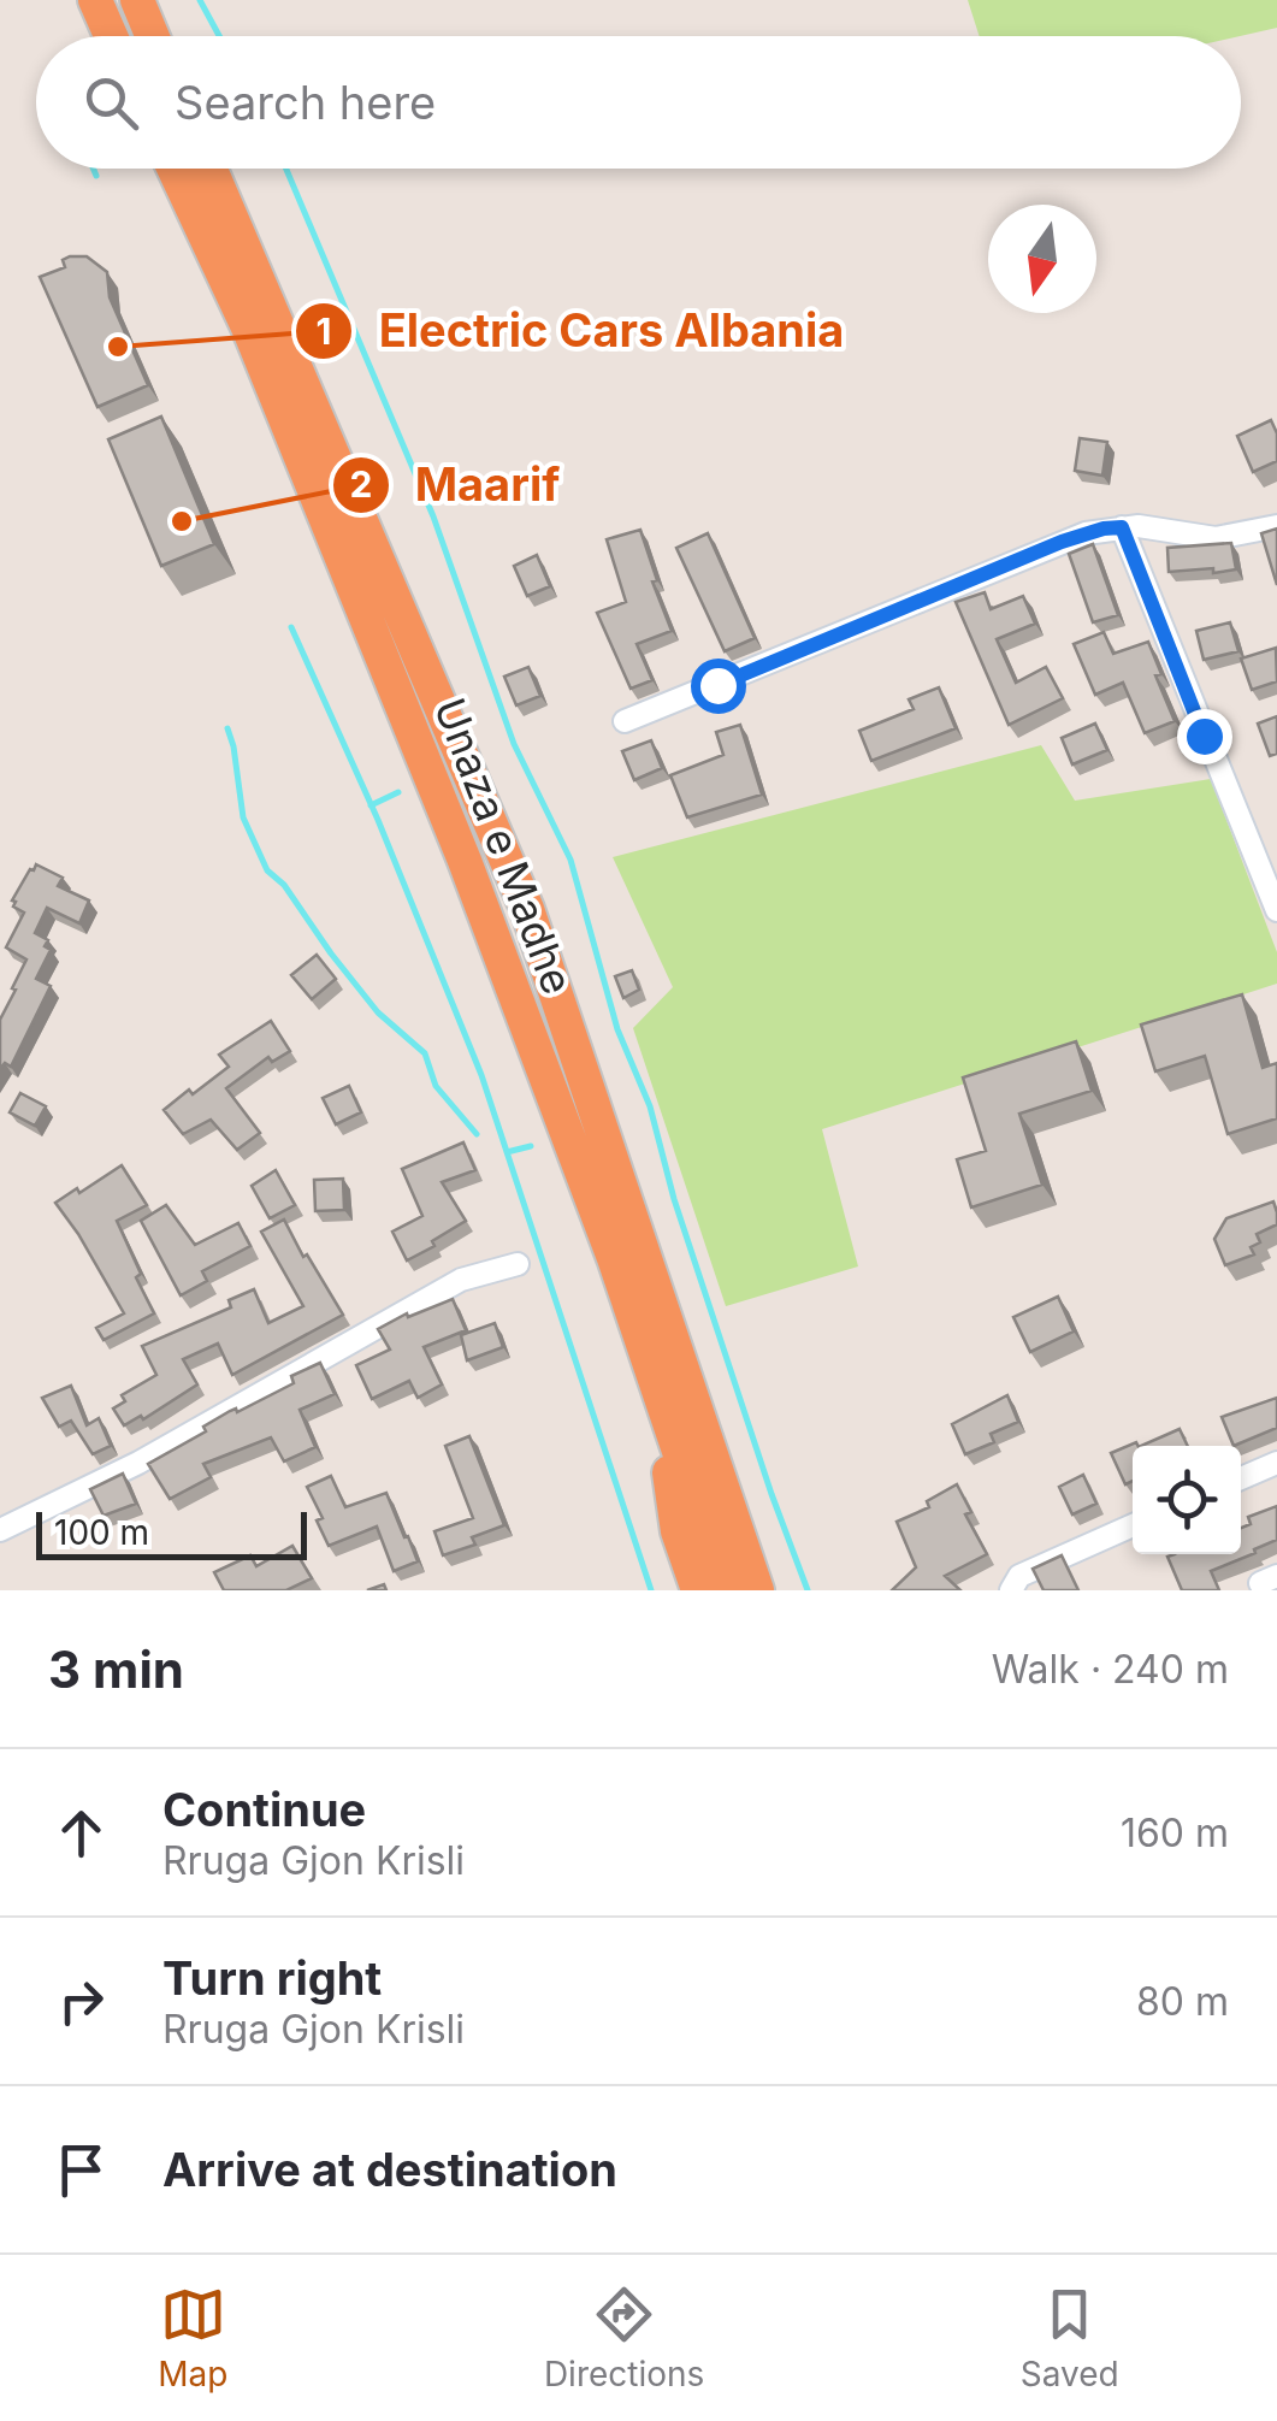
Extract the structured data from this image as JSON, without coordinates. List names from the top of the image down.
{
  "streets": {
    "highway": ["Unaza e Madhe"]
  },
  "places": ["Electric Cars Albania", "Maarif"],
  "scale_bar": "100 m",
  "north": "bottom",
  "page": {
    "search": "Search here",
    "scale": "100 m",
    "heading": ["3 min", "Walk · 240 m"],
    "list": [
      ["Continue", "Rruga Gjon Krisli", "160 m"],
      ["Turn right", "Rruga Gjon Krisli", "80 m"],
      "Arrive at destination"
    ],
    "nav": ["Map", "Directions", "Saved"]
  }
}
